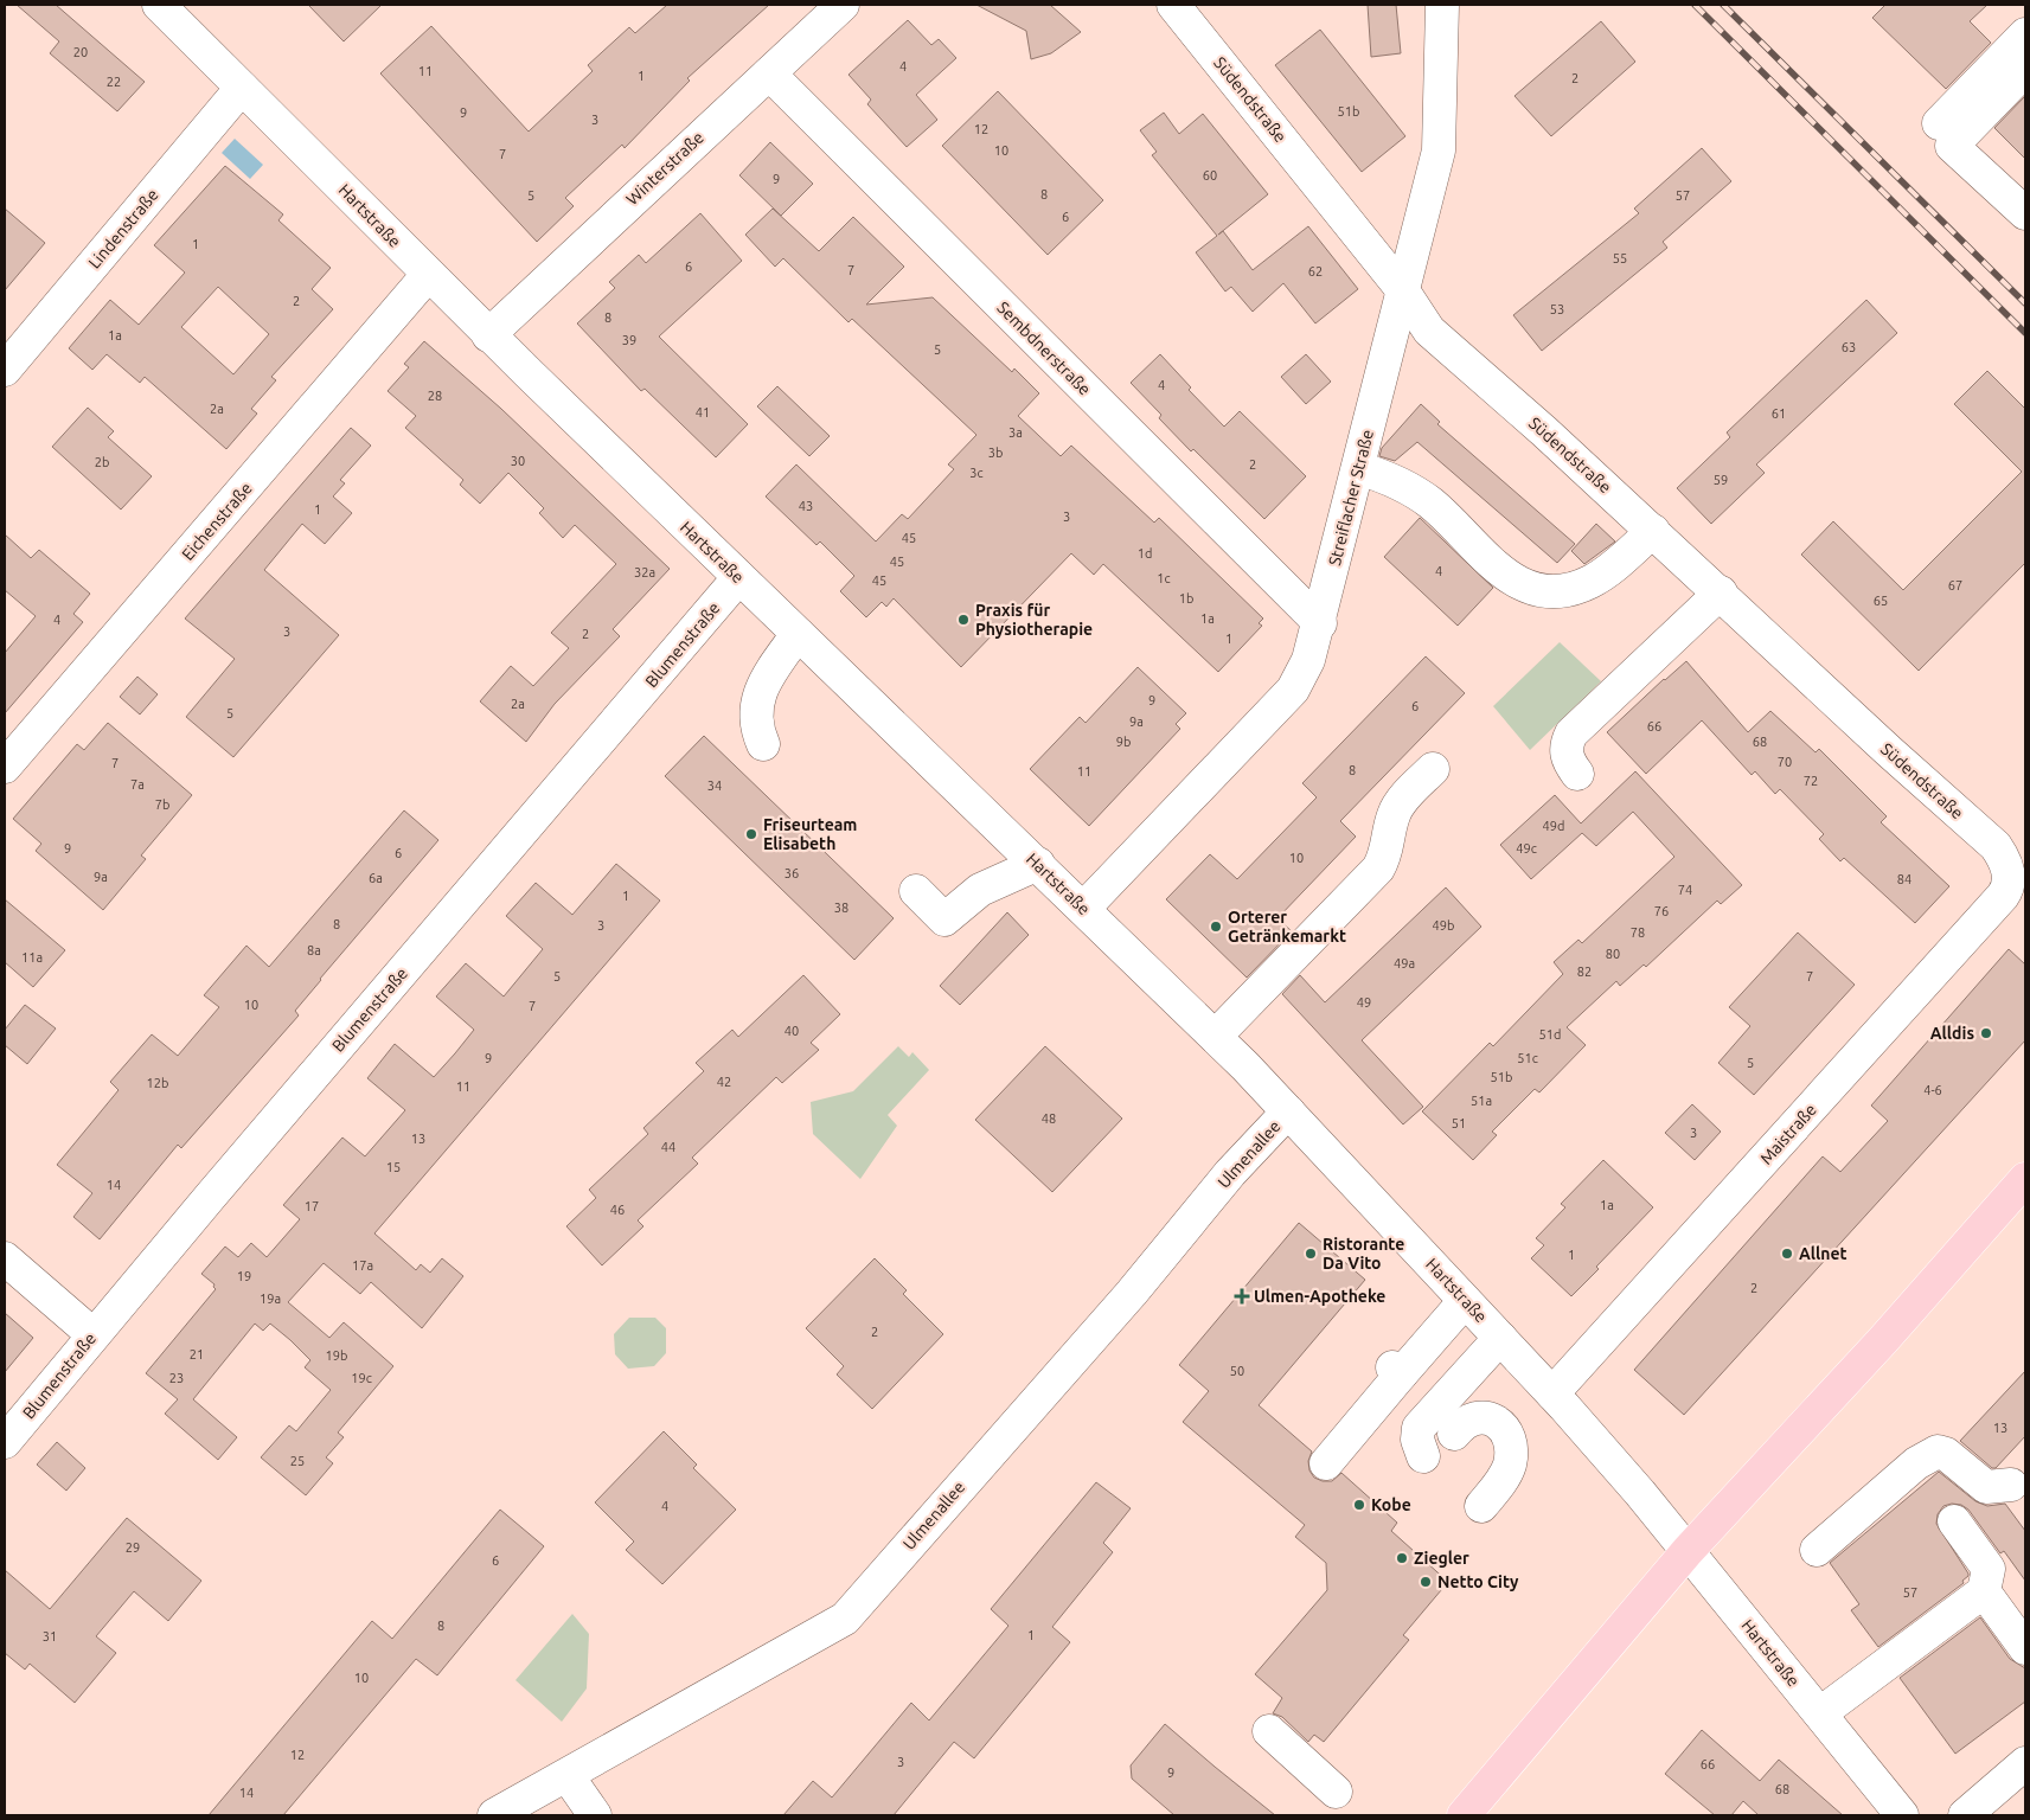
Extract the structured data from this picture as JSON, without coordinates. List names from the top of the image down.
{
  "streets": {
    "street": [
      "Südendstraße",
      "Winterstraße",
      "Hartstraße",
      "Lindenstraße",
      "Sembdnerstraße",
      "Streiflacher Straße",
      "Eichenstraße",
      "Blumenstraße",
      "Maistraße",
      "Ulmenallee"
    ]
  },
  "crossings": [
    ["Südendstraße", "Streiflacher Straße"],
    ["Südendstraße", "Maistraße"],
    ["Winterstraße", "Hartstraße"],
    ["Winterstraße", "Sembdnerstraße"],
    ["Hartstraße", "Lindenstraße"],
    ["Hartstraße", "Streiflacher Straße"],
    ["Hartstraße", "Eichenstraße"],
    ["Hartstraße", "Blumenstraße"],
    ["Hartstraße", "Maistraße"],
    ["Hartstraße", "Ulmenallee"],
    ["Sembdnerstraße", "Streiflacher Straße"]
  ],
  "places": {
    "other": [
      "Praxis für Physiotherapie",
      "Friseurteam Elisabeth",
      "Orterer Getränkemarkt",
      "Alldis",
      "Ristorante Da Vito",
      "Allnet",
      "Kobe",
      "Ziegler",
      "Netto City"
    ],
    "health": ["Ulmen-Apotheke"]
  },
  "house_numbers": [
    "20",
    "4",
    "11",
    "1",
    "2",
    "22",
    "51b",
    "9",
    "3",
    "12",
    "10",
    "7",
    "60",
    "9",
    "8",
    "5",
    "57",
    "6",
    "1",
    "55",
    "6",
    "7",
    "62",
    "2",
    "53",
    "8",
    "1a",
    "39",
    "63",
    "5",
    "4",
    "28",
    "2a",
    "41",
    "61",
    "3a",
    "3b",
    "30",
    "2b",
    "2",
    "3c",
    "59",
    "43",
    "1",
    "3",
    "45",
    "1d",
    "45",
    "4",
    "32a",
    "1c",
    "45",
    "67",
    "1b",
    "65",
    "1a",
    "4",
    "3",
    "2",
    "1",
    "9",
    "2a",
    "6",
    "5",
    "9a",
    "66",
    "9b",
    "68",
    "70",
    "7",
    "8",
    "11",
    "72",
    "7a",
    "34",
    "7b",
    "49d",
    "9",
    "49c",
    "6",
    "10",
    "36",
    "9a",
    "6a",
    "84",
    "74",
    "1",
    "38",
    "76",
    "8",
    "3",
    "49b",
    "78",
    "8a",
    "80",
    "11a",
    "49a",
    "82",
    "5",
    "7",
    "49",
    "10",
    "7",
    "40",
    "51d",
    "9",
    "51c",
    "5",
    "51b",
    "42",
    "12b",
    "11",
    "4-6",
    "51a",
    "48",
    "51",
    "3",
    "13",
    "44",
    "15",
    "14",
    "1a",
    "17",
    "46",
    "1",
    "17a",
    "19",
    "2",
    "19a",
    "2",
    "21",
    "19b",
    "50",
    "23",
    "19c",
    "13",
    "25",
    "4",
    "29",
    "6",
    "57",
    "8",
    "1",
    "31",
    "10",
    "12",
    "3",
    "66",
    "9",
    "68",
    "14"
  ]
}
